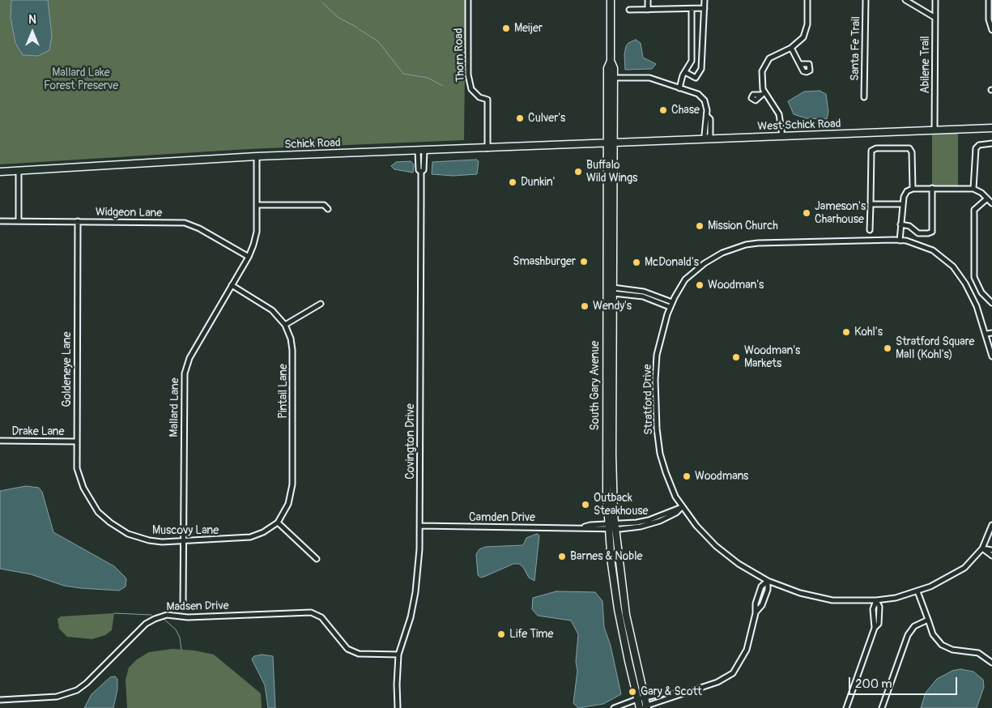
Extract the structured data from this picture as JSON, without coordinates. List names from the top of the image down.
{
  "streets": {
    "main road": ["West Schick Road", "Schick Road", "South Gary Avenue"],
    "street": [
      "Santa Fe Trail",
      "Thorn Road",
      "Abilene Trail",
      "Widgeon Lane",
      "Goldeneye Lane",
      "Pintail Lane",
      "Stratford Drive",
      "Mallard Lane",
      "Drake Lane",
      "Covington Drive",
      "Camden Drive",
      "Muscovy Lane",
      "Madsen Drive"
    ]
  },
  "crossings": [
    ["Thorn Road", "Schick Road"],
    ["Abilene Trail", "West Schick Road"],
    ["West Schick Road", "Schick Road"],
    ["West Schick Road", "South Gary Avenue"],
    ["Schick Road", "South Gary Avenue"],
    ["Schick Road", "Mallard Lane"],
    ["Schick Road", "Covington Drive"],
    ["Widgeon Lane", "Goldeneye Lane"],
    ["Widgeon Lane", "Mallard Lane"],
    ["Goldeneye Lane", "Drake Lane"],
    ["Goldeneye Lane", "Muscovy Lane"],
    ["South Gary Avenue", "Camden Drive"],
    ["Pintail Lane", "Mallard Lane"],
    ["Pintail Lane", "Muscovy Lane"],
    ["Stratford Drive", "Camden Drive"],
    ["Mallard Lane", "Muscovy Lane"],
    ["Covington Drive", "Camden Drive"],
    ["Covington Drive", "Madsen Drive"]
  ],
  "parks": ["Mallard Lake Forest Preserve"],
  "places": [
    "Meijer",
    "Chase",
    "Culver's",
    "Buffalo Wild Wings",
    "Dunkin'",
    "Jameson's Charhouse",
    "Mission Church",
    "Smashburger",
    "McDonald's",
    "Woodman's",
    "Wendy's",
    "Kohl's",
    "Stratford Square Mall (Kohl's)",
    "Woodman's Markets",
    "Woodmans",
    "Outback Steakhouse",
    "Barnes & Noble",
    "Life Time",
    "Gary & Scott"
  ],
  "scale_bar": "200 m",
  "north": "top"
}
